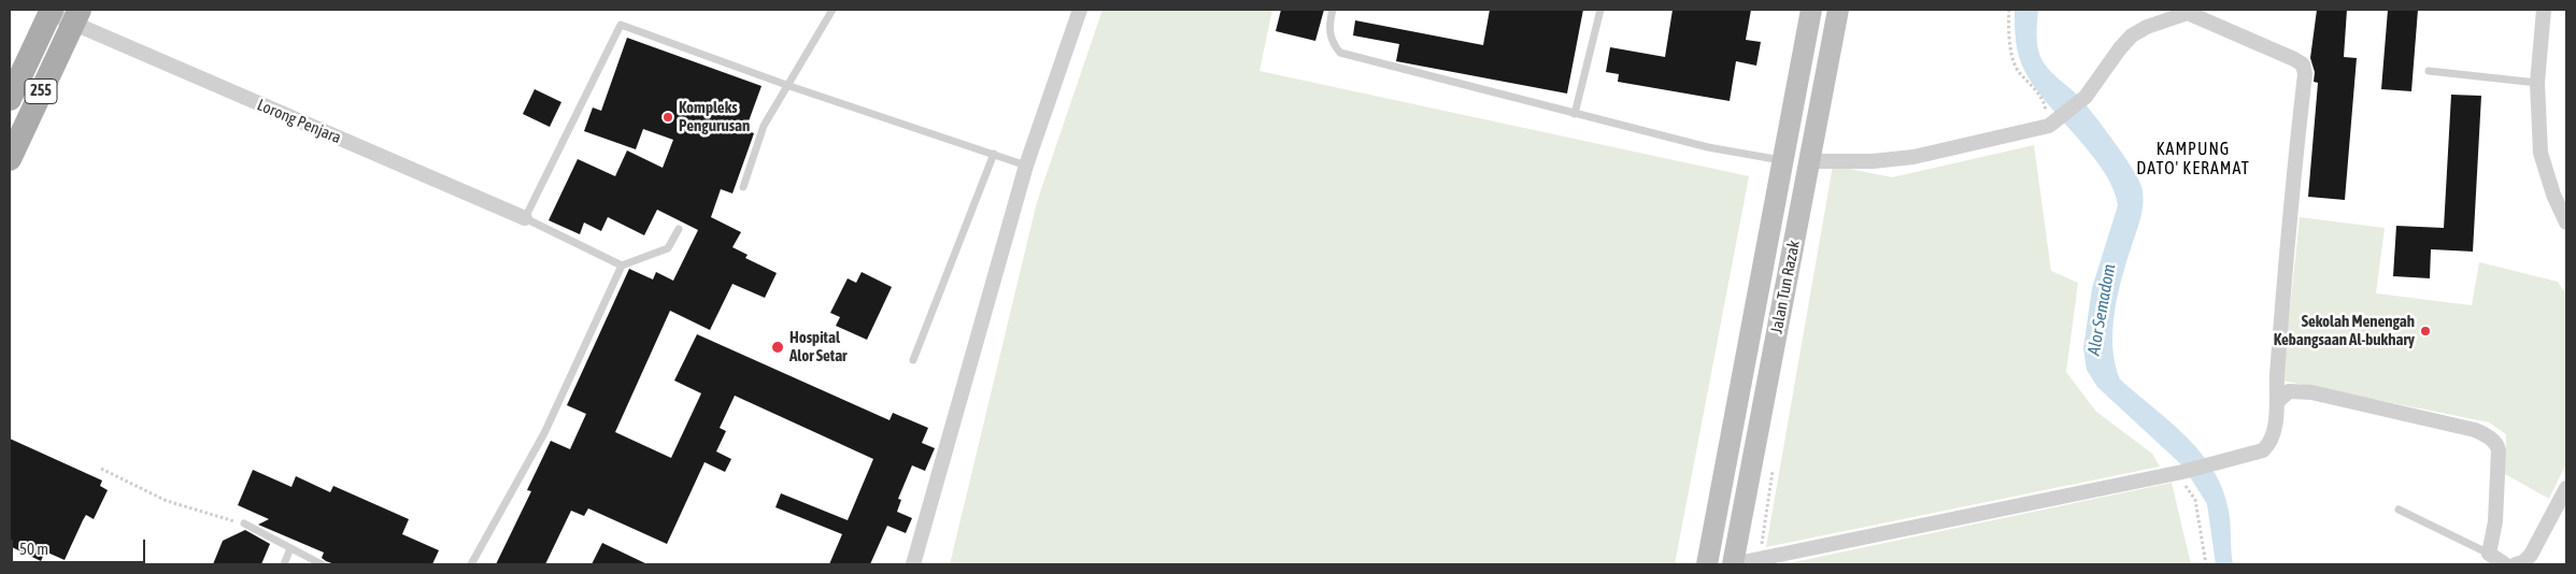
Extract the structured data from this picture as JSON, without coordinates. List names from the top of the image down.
{
  "streets": {
    "main road": ["255", "Jalan Tun Razak"],
    "street": ["Lorong Penjara"]
  },
  "crossings": [
    ["255", "Lorong Penjara"]
  ],
  "districts": ["KAMPUNG DATO' KERAMAT"],
  "water": ["Alor Semadom"],
  "places": ["Kompleks Pengurusan", "Sekolah Menengah Kebangsaan Al-bukhary", "Hospital Alor Setar"],
  "scale_bar": "50 m"
}
